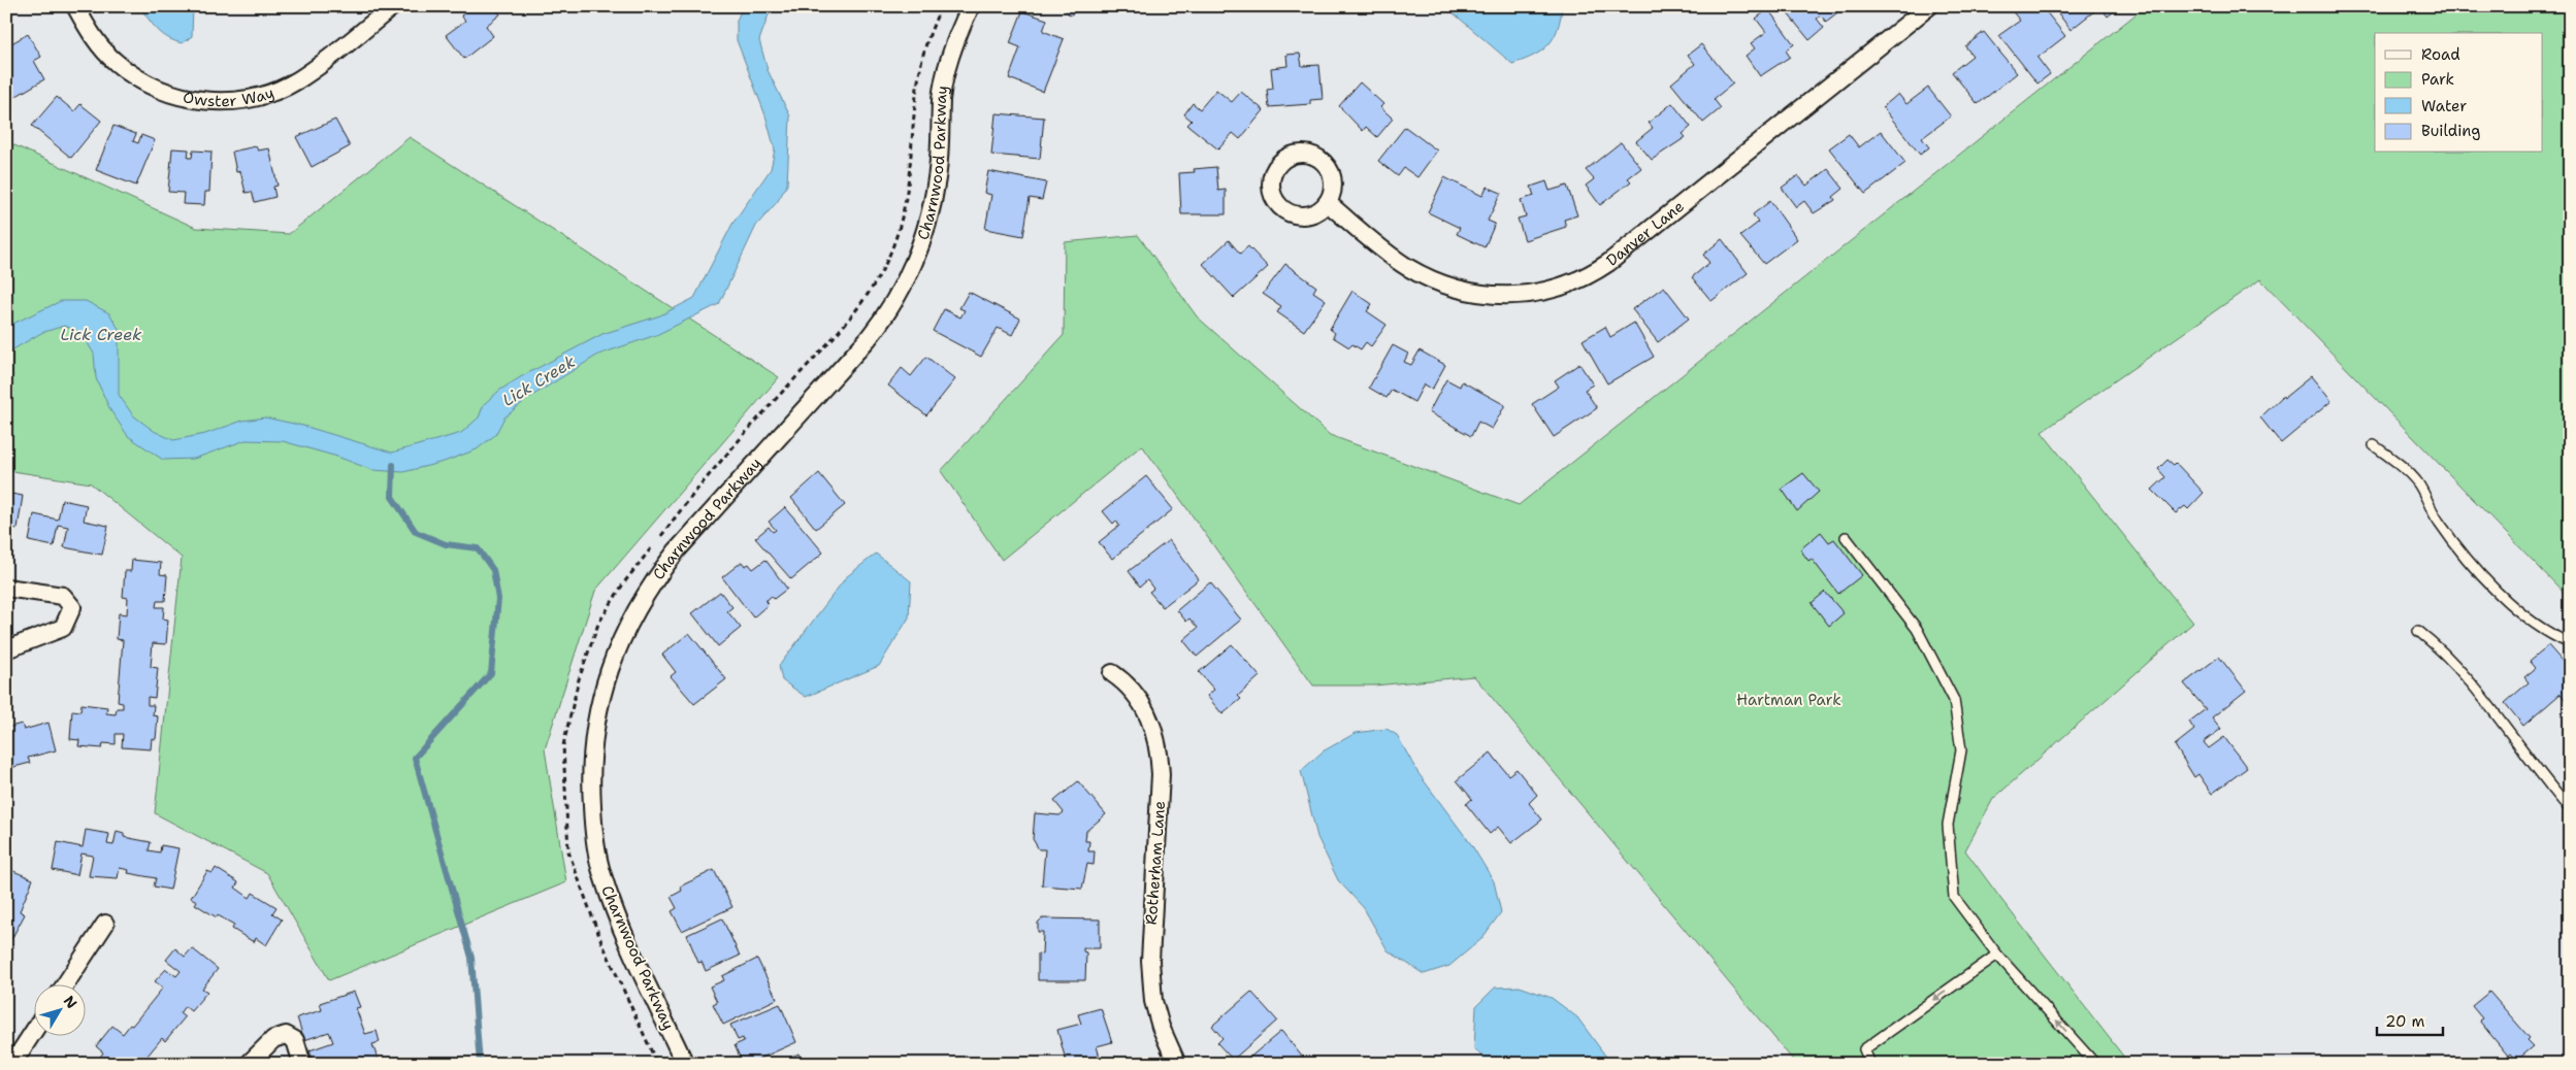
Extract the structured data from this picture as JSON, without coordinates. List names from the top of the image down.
{
  "streets": {
    "street": [
      "Owster Way",
      "Charnwood Parkway",
      "Danver Lane",
      "Rotherham Lane"
    ]
  },
  "water": ["Lick Creek"],
  "parks": ["Hartman Park"],
  "legend": [
    "Road",
    "Park",
    "Water",
    "Building"
  ],
  "scale_bar": "20 m",
  "north": "top right"
}
